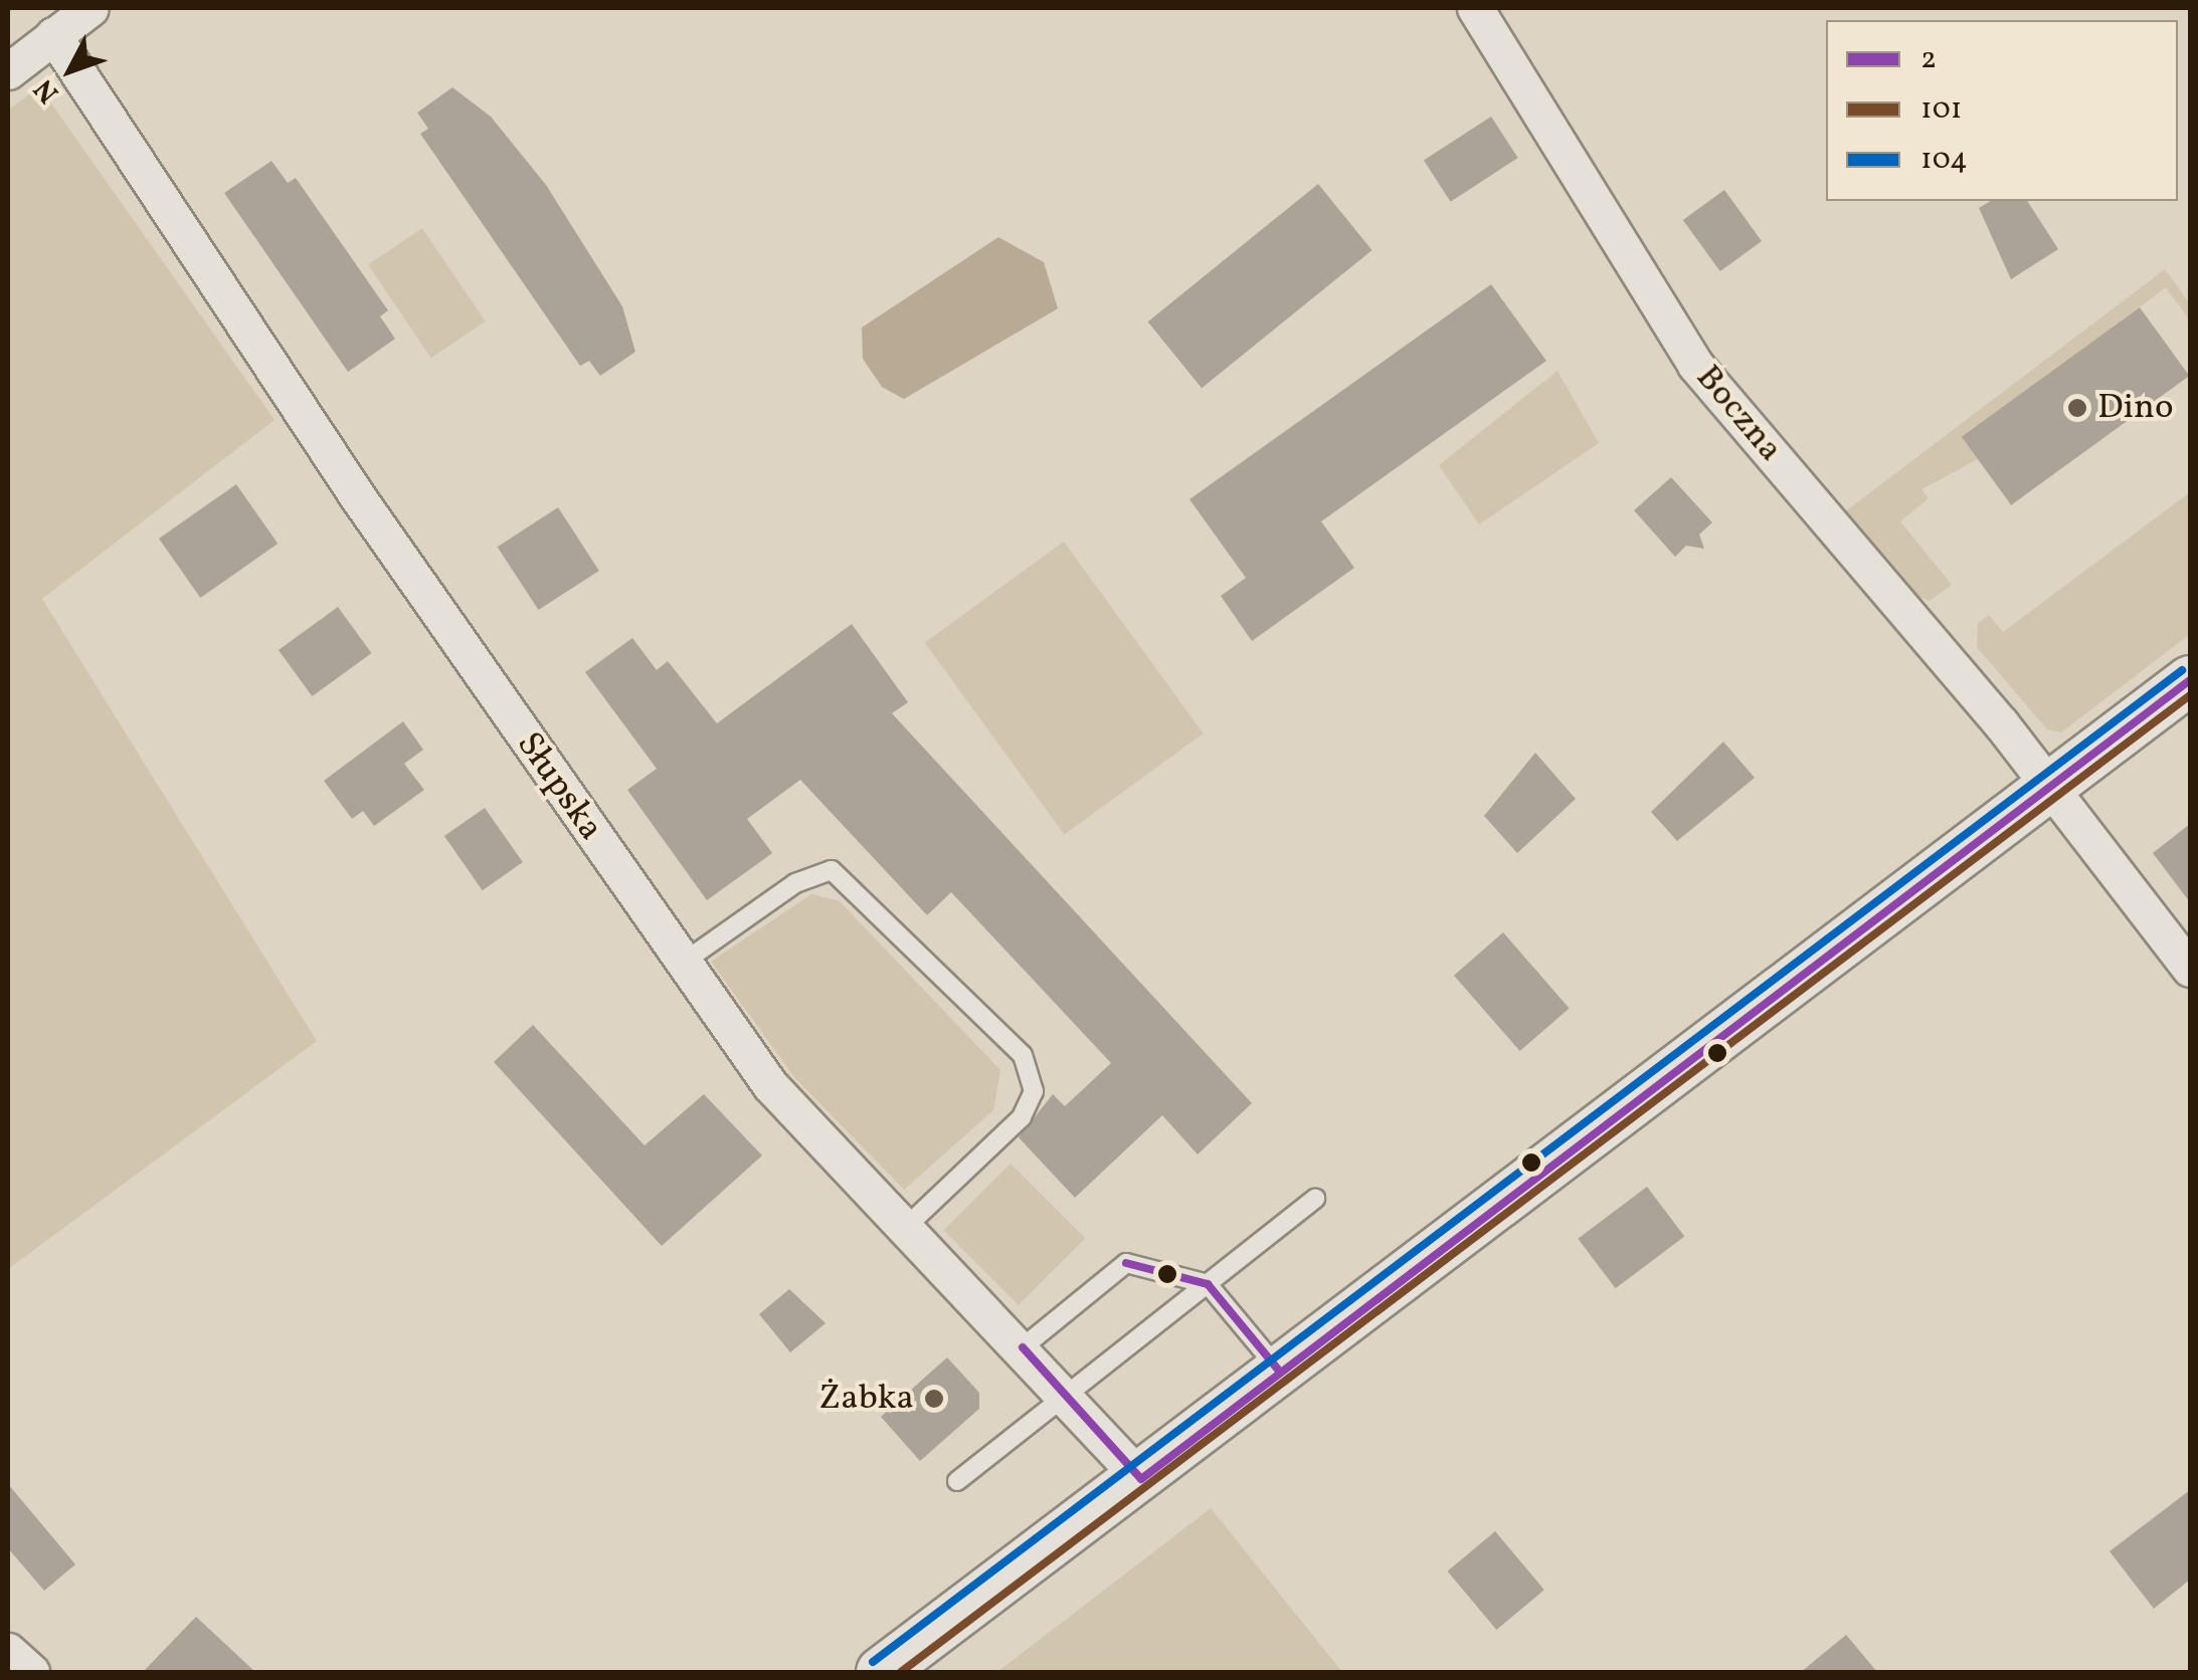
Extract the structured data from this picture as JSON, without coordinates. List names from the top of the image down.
{
  "streets": {
    "street": ["Boczna", "Słupska"]
  },
  "places": ["Dino", "Żabka"],
  "lines": ["transit line 104", "transit line 2", "transit line 101"],
  "legend": ["2", "101", "104"],
  "north": "bottom left"
}
